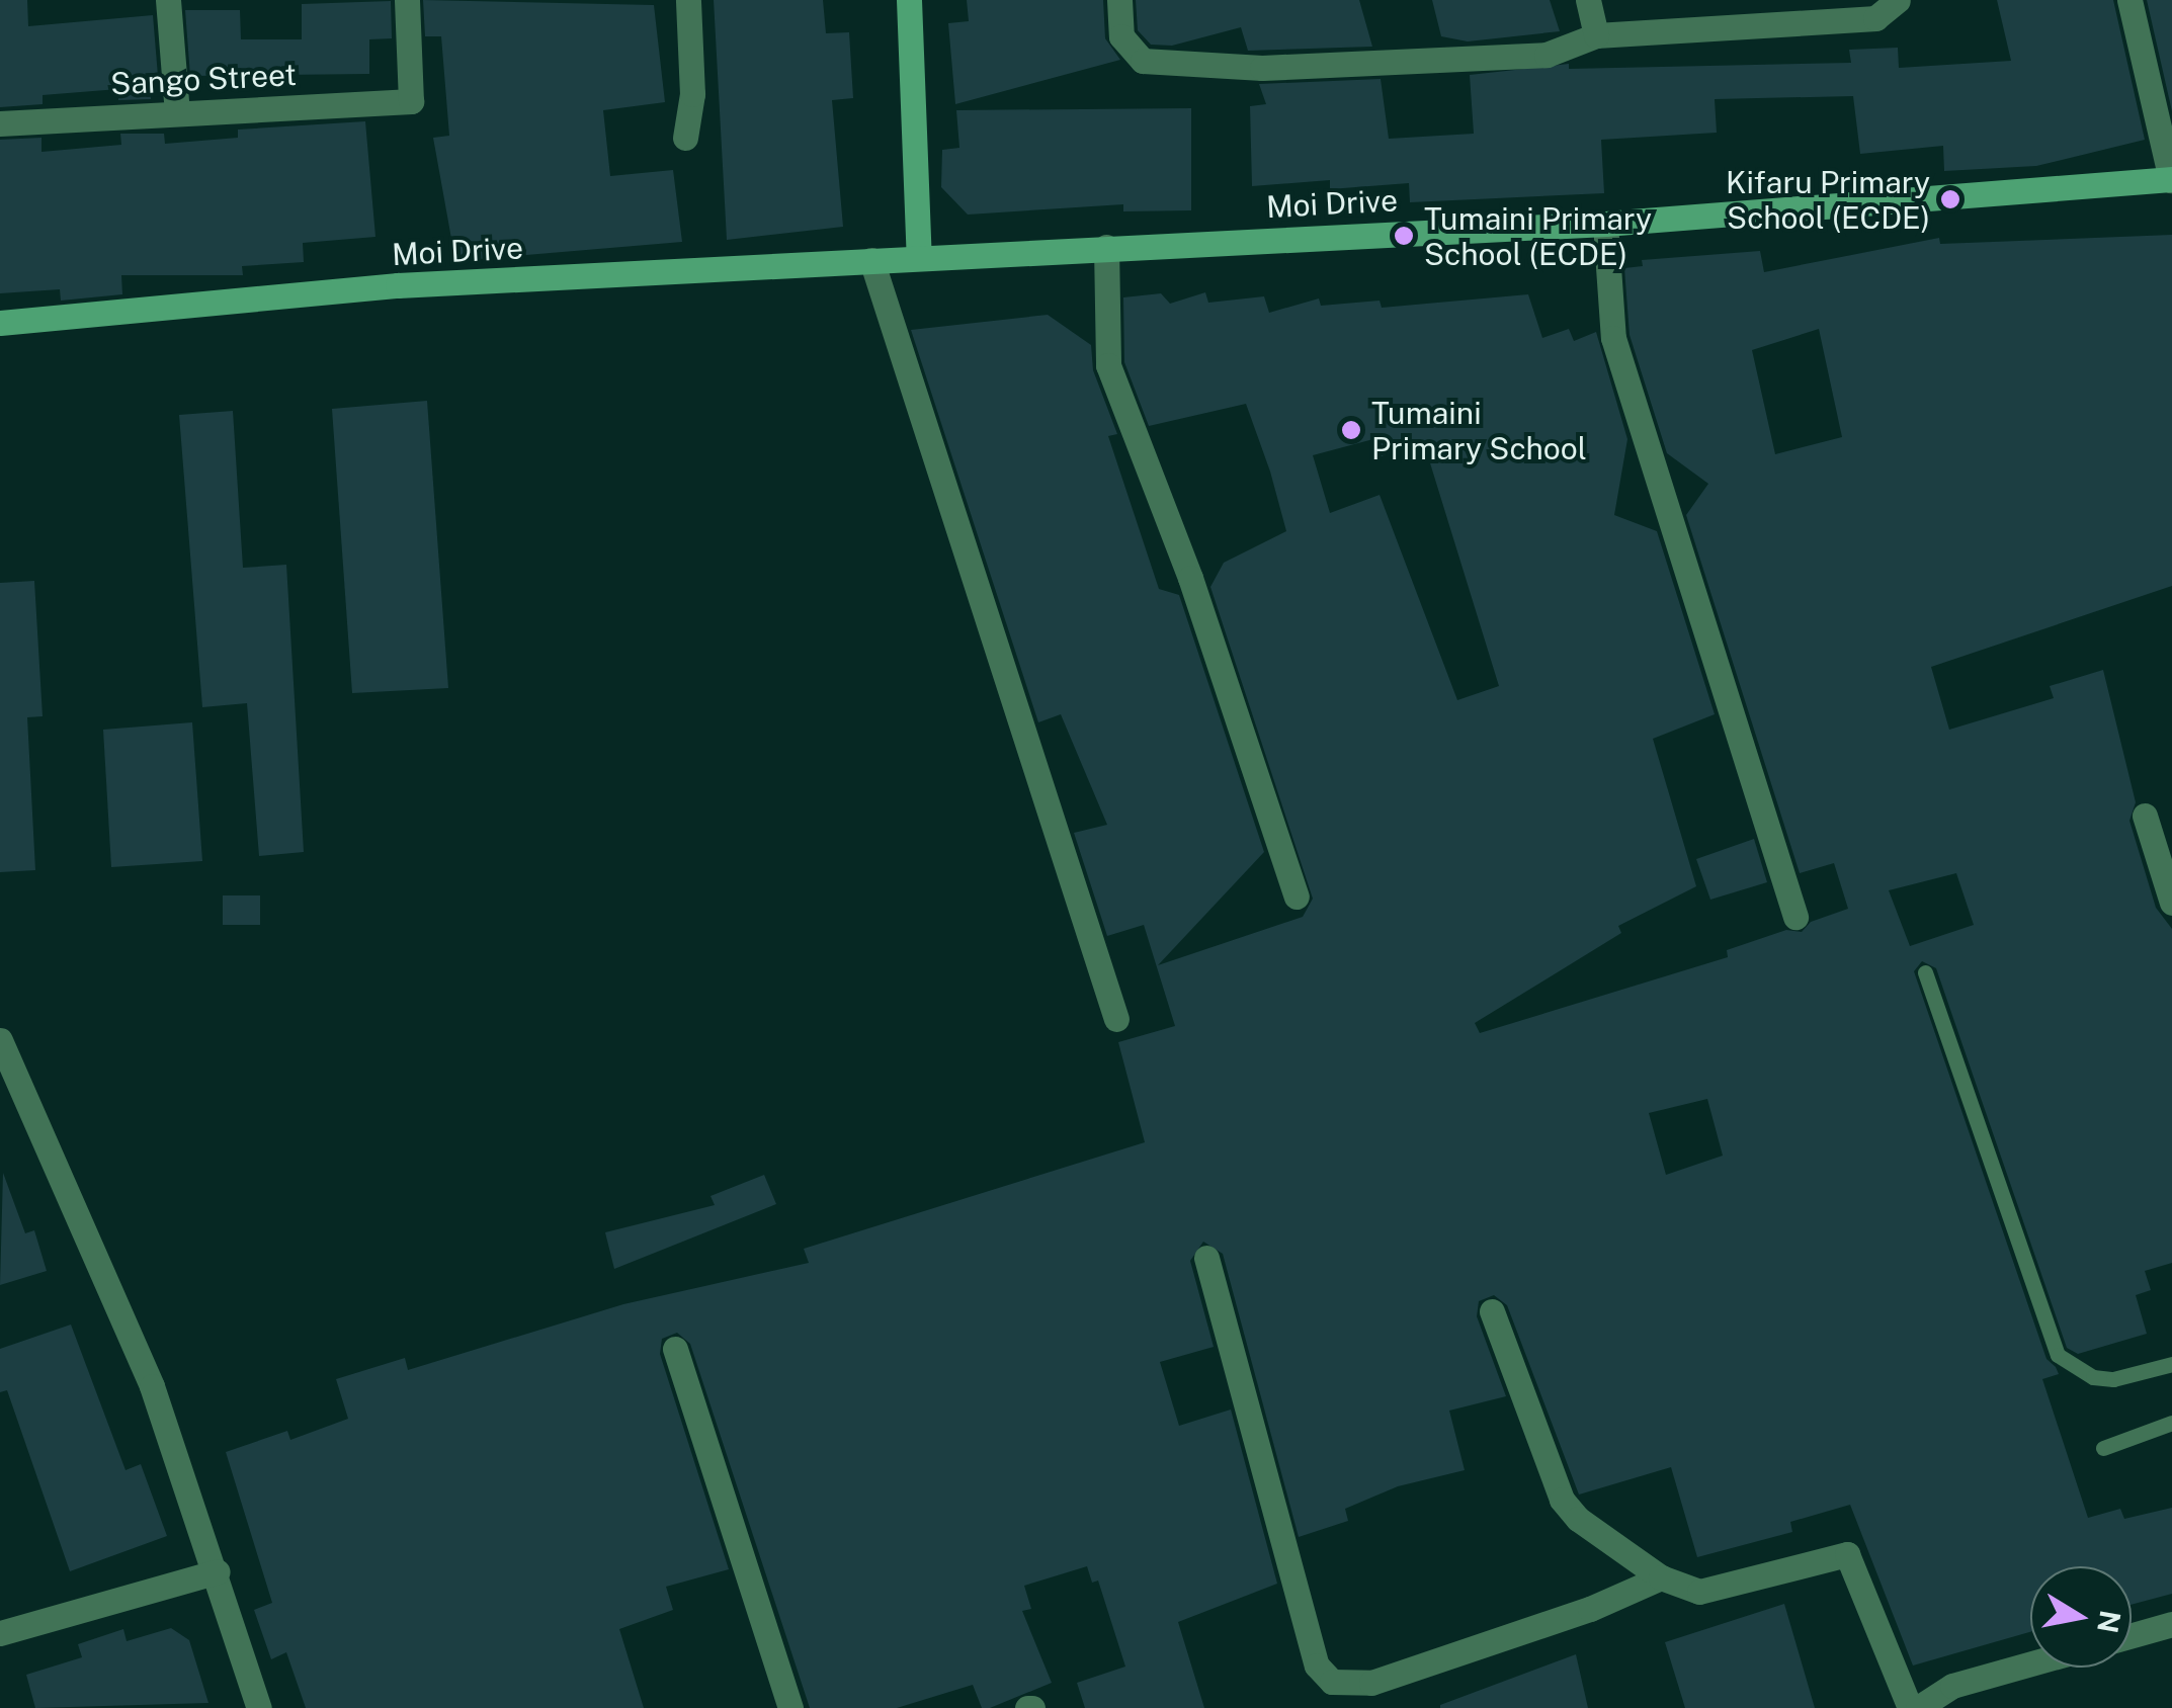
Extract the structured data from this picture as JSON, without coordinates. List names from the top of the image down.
{
  "streets": {
    "street": ["Sango Street", "Moi Drive"]
  },
  "places": ["Kifaru Primary School (ECDE)", "Tumaini Primary School (ECDE)", "Tumaini Primary School"],
  "north": "right"
}
